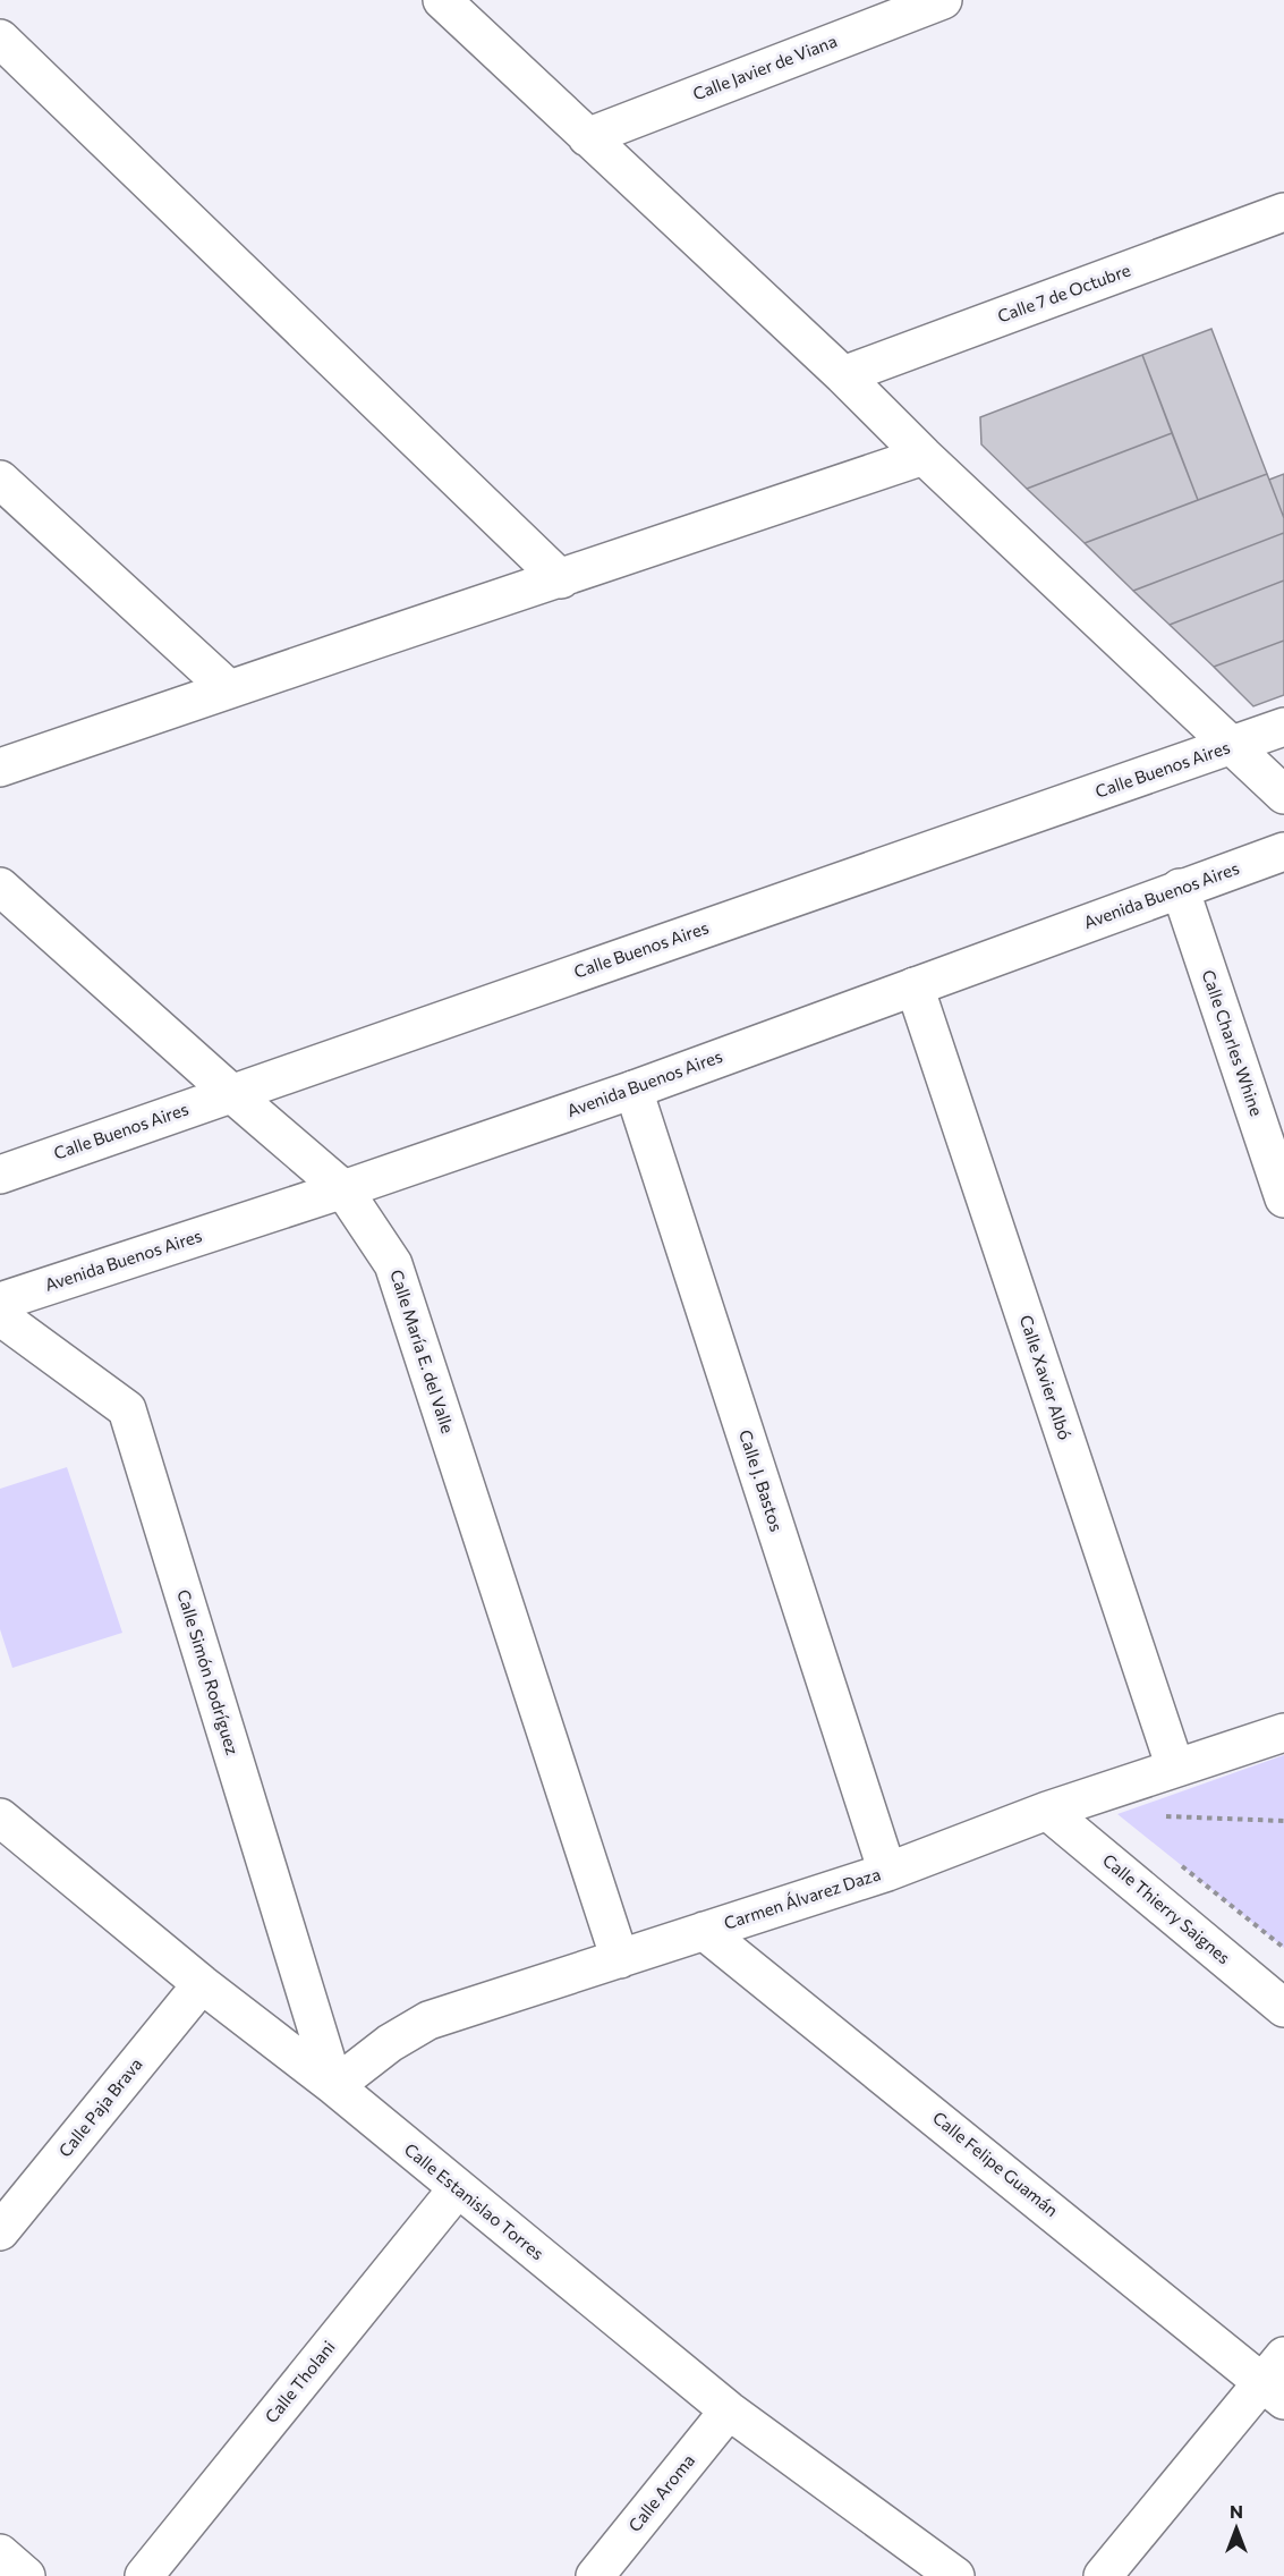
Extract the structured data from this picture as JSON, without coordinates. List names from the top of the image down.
{
  "streets": {
    "main road": [
      "Calle Javier de Viana",
      "Calle 7 de Octubre",
      "Calle Buenos Aires",
      "Avenida Buenos Aires",
      "Calle Charles Whine",
      "Calle María E. del Valle",
      "Calle Xavier Albó",
      "Calle J. Bastos",
      "Calle Simón Rodríguez",
      "Carmen Álvarez Daza",
      "Calle Thierry Saignes",
      "Calle Paja Brava",
      "Calle Felipe Guamán",
      "Calle Estanislao Torres",
      "Calle Tholani",
      "Calle Aroma"
    ]
  },
  "crossings": [
    ["Calle Buenos Aires", "Calle María E. del Valle"],
    ["Avenida Buenos Aires", "Calle Charles Whine"],
    ["Avenida Buenos Aires", "Calle María E. del Valle"],
    ["Avenida Buenos Aires", "Calle Xavier Albó"],
    ["Avenida Buenos Aires", "Calle J. Bastos"],
    ["Calle María E. del Valle", "Carmen Álvarez Daza"],
    ["Calle Xavier Albó", "Carmen Álvarez Daza"],
    ["Calle J. Bastos", "Carmen Álvarez Daza"],
    ["Calle Simón Rodríguez", "Carmen Álvarez Daza"],
    ["Calle Simón Rodríguez", "Calle Estanislao Torres"],
    ["Carmen Álvarez Daza", "Calle Thierry Saignes"],
    ["Carmen Álvarez Daza", "Calle Felipe Guamán"],
    ["Carmen Álvarez Daza", "Calle Estanislao Torres"],
    ["Calle Paja Brava", "Calle Estanislao Torres"],
    ["Calle Estanislao Torres", "Calle Tholani"],
    ["Calle Estanislao Torres", "Calle Aroma"]
  ],
  "north": "top"
}
